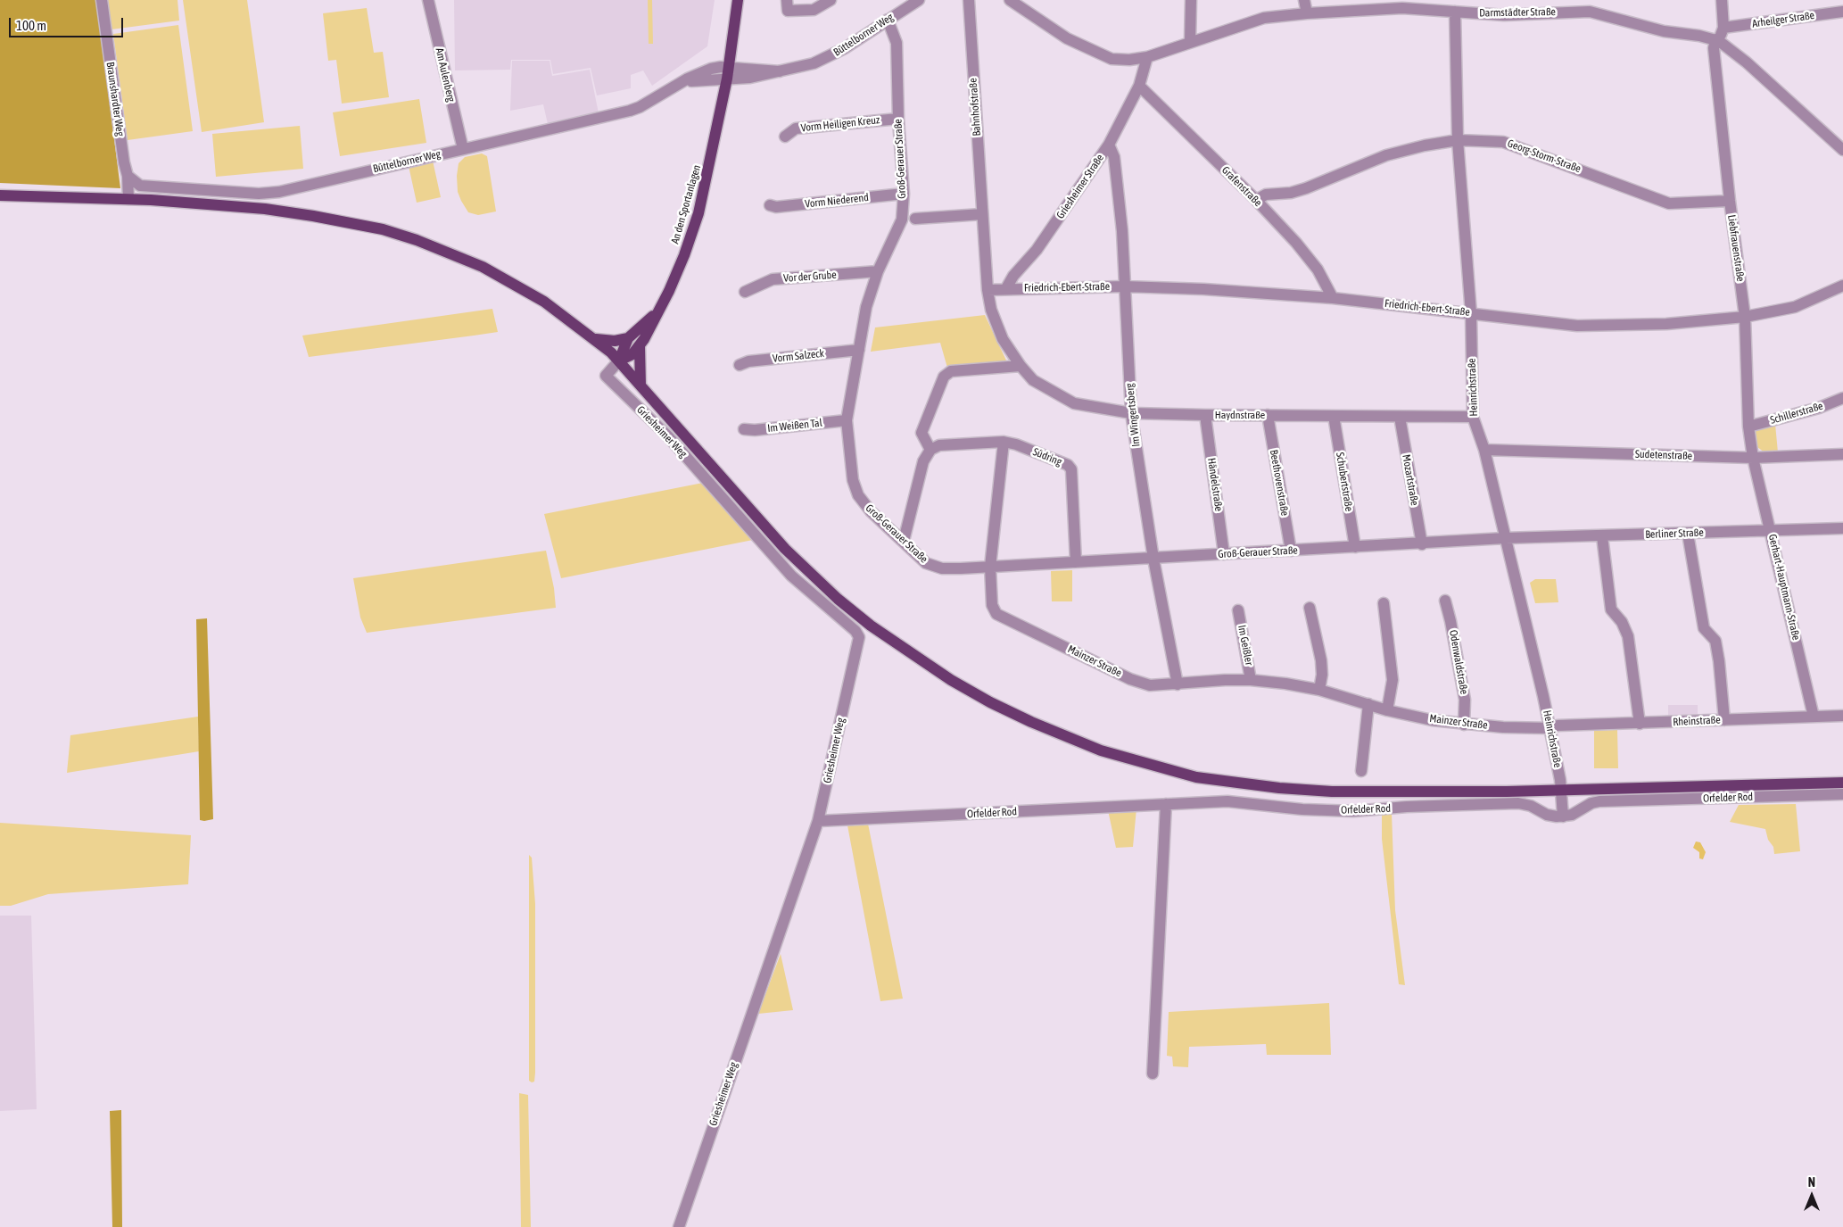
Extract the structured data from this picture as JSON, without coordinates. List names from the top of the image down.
{
  "streets": {
    "main road": ["An den Sportanlagen"],
    "street": [
      "Darmstädter Straße",
      "Arheilger Straße",
      "Büttelborner Weg",
      "Am Aulenberg",
      "Braunshardter Weg",
      "Bahnhofstraße",
      "Vorm Heiligen Kreuz",
      "Georg-Storm-Straße",
      "Groß-Gerauer Straße",
      "Griesheimer Straße",
      "Grafenstraße",
      "Vorm Niederend",
      "Liebfrauenstraße",
      "Vor der Grube",
      "Friedrich-Ebert-Straße",
      "Vorm Salzeck",
      "Heinrichstraße",
      "Schillerstraße",
      "Im Wingertsberg",
      "Haydnstraße",
      "Im Weißen Tal",
      "Griesheimer Weg",
      "Sudetenstraße",
      "Südring",
      "Mozartstraße",
      "Schubertstraße",
      "Beethovenstraße",
      "Händelstraße",
      "Berliner Straße",
      "Gerhart-Hauptmann-Straße",
      "Im Geißler",
      "Mainzer Straße",
      "Odenwaldstraße",
      "Rheinstraße",
      "Orfelder Rod"
    ]
  },
  "crossings": [
    ["Darmstädter Straße", "Griesheimer Straße"],
    ["Darmstädter Straße", "Liebfrauenstraße"],
    ["Darmstädter Straße", "Heinrichstraße"],
    ["Büttelborner Weg", "Am Aulenberg"],
    ["Büttelborner Weg", "Braunshardter Weg"],
    ["Büttelborner Weg", "Groß-Gerauer Straße"],
    ["Büttelborner Weg", "An den Sportanlagen"],
    ["Bahnhofstraße", "Haydnstraße"],
    ["Vorm Heiligen Kreuz", "Groß-Gerauer Straße"],
    ["Georg-Storm-Straße", "Grafenstraße"],
    ["Georg-Storm-Straße", "Liebfrauenstraße"],
    ["Georg-Storm-Straße", "Heinrichstraße"],
    ["Groß-Gerauer Straße", "Vorm Niederend"],
    ["Groß-Gerauer Straße", "Vor der Grube"],
    ["Groß-Gerauer Straße", "Vorm Salzeck"],
    ["Groß-Gerauer Straße", "Heinrichstraße"],
    ["Groß-Gerauer Straße", "Im Wingertsberg"],
    ["Groß-Gerauer Straße", "Im Weißen Tal"],
    ["Groß-Gerauer Straße", "Südring"],
    ["Groß-Gerauer Straße", "Mozartstraße"],
    ["Groß-Gerauer Straße", "Schubertstraße"],
    ["Groß-Gerauer Straße", "Beethovenstraße"],
    ["Groß-Gerauer Straße", "Händelstraße"],
    ["Groß-Gerauer Straße", "Berliner Straße"],
    ["Groß-Gerauer Straße", "Mainzer Straße"],
    ["Griesheimer Straße", "Grafenstraße"],
    ["Griesheimer Straße", "Friedrich-Ebert-Straße"],
    ["Griesheimer Straße", "Im Wingertsberg"],
    ["Grafenstraße", "Friedrich-Ebert-Straße"],
    ["Liebfrauenstraße", "Friedrich-Ebert-Straße"],
    ["Liebfrauenstraße", "Schillerstraße"],
    ["Liebfrauenstraße", "Sudetenstraße"],
    ["Liebfrauenstraße", "Gerhart-Hauptmann-Straße"],
    ["Friedrich-Ebert-Straße", "Heinrichstraße"],
    ["Friedrich-Ebert-Straße", "Im Wingertsberg"],
    ["Heinrichstraße", "Haydnstraße"],
    ["Heinrichstraße", "Sudetenstraße"],
    ["Heinrichstraße", "Berliner Straße"],
    ["Heinrichstraße", "Mainzer Straße"],
    ["Heinrichstraße", "Rheinstraße"],
    ["Im Wingertsberg", "Haydnstraße"],
    ["Im Wingertsberg", "Mainzer Straße"],
    ["Haydnstraße", "Mozartstraße"],
    ["Haydnstraße", "Schubertstraße"],
    ["Haydnstraße", "Beethovenstraße"],
    ["Haydnstraße", "Händelstraße"],
    ["Griesheimer Weg", "Orfelder Rod"],
    ["Sudetenstraße", "Gerhart-Hauptmann-Straße"],
    ["Südring", "Mainzer Straße"],
    ["Berliner Straße", "Gerhart-Hauptmann-Straße"],
    ["Gerhart-Hauptmann-Straße", "Rheinstraße"],
    ["Im Geißler", "Mainzer Straße"],
    ["Mainzer Straße", "Odenwaldstraße"],
    ["Mainzer Straße", "Rheinstraße"]
  ],
  "scale_bar": "100 m",
  "north": "top"
}
